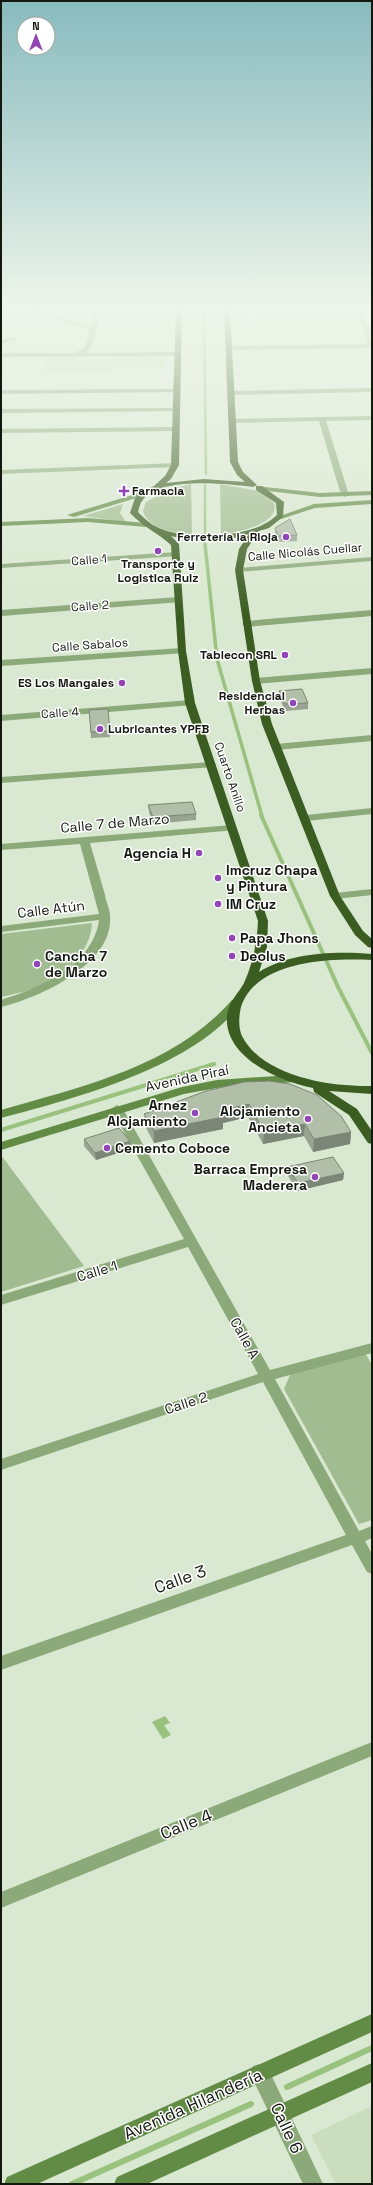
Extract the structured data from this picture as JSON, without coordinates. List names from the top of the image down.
{
  "streets": {
    "highway": ["Cuarto Anillo"],
    "street": [
      "Calle Nicolás Cuellar",
      "Calle 1",
      "Calle 2",
      "Calle Sabalos",
      "Calle 4",
      "Calle 7 de Marzo",
      "Calle Atún",
      "Avenida Piraí",
      "Calle A",
      "Calle 3",
      "Avenida Hilandería",
      "Calle 6"
    ]
  },
  "crossings": [
    ["Calle 1", "Cuarto Anillo"],
    ["Calle 1", "Calle A"],
    ["Calle 2", "Cuarto Anillo"],
    ["Calle 2", "Calle A"],
    ["Calle Sabalos", "Cuarto Anillo"],
    ["Calle 4", "Cuarto Anillo"],
    ["Cuarto Anillo", "Calle 7 de Marzo"],
    ["Avenida Piraí", "Calle A"],
    ["Calle A", "Calle 3"],
    ["Avenida Hilandería", "Calle 6"]
  ],
  "places": {
    "health": ["Farmacia"],
    "other": [
      "Ferretería la Rioja",
      "Transporte y Logistica Ruiz",
      "Tablecon SRL",
      "ES Los Mangales",
      "Residencial Herbas",
      "Lubricantes YPFB",
      "Agencia H",
      "Imcruz Chapa y Pintura",
      "IM Cruz",
      "Papa Jhons",
      "Deolus",
      "Cancha 7 de Marzo",
      "Arnez Alojamiento",
      "Alojamiento Ancieta",
      "Cemento Coboce",
      "Barraca Empresa Maderera"
    ]
  },
  "north": "top"
}
